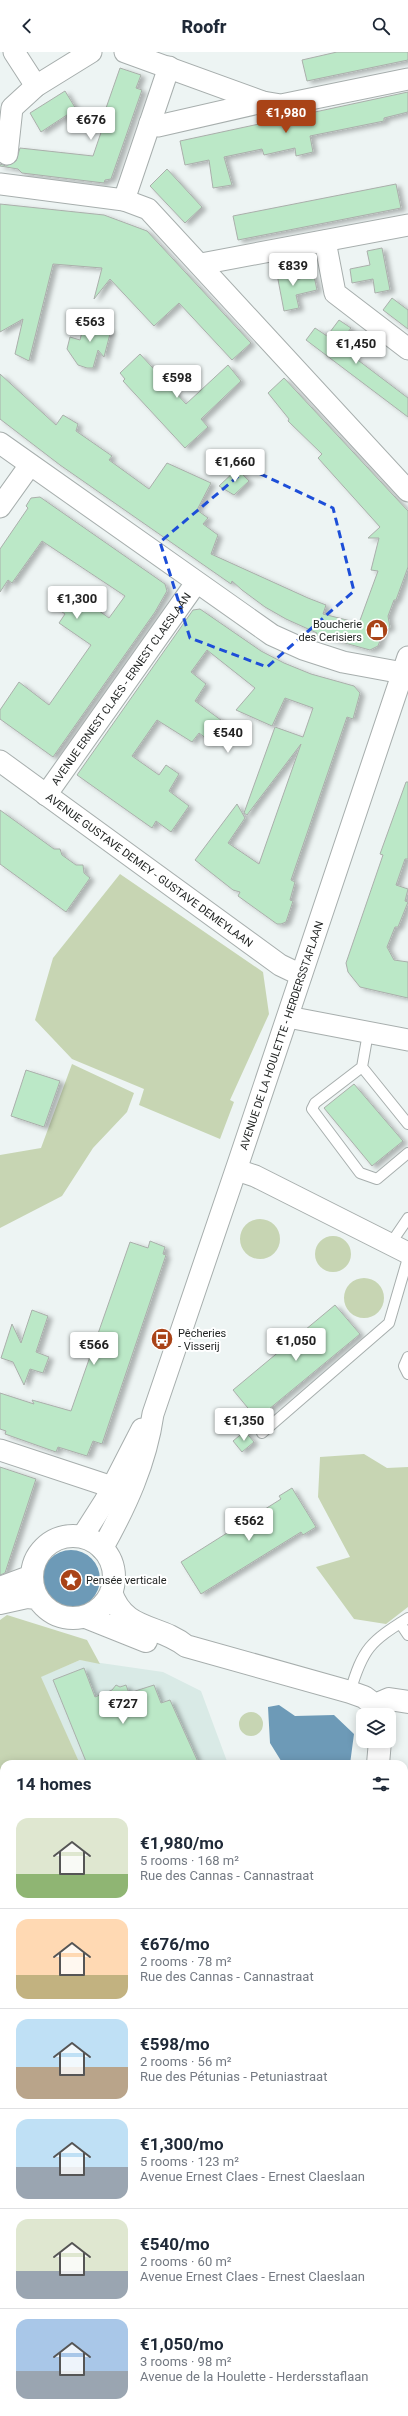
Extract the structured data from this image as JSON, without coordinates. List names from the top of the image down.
{
  "streets": {
    "street": ["AVENUE ERNEST CLAES - ERNEST CLAESLAAN", "AVENUE GUSTAVE DEMEY - GUSTAVE DEMEYLAAN", "AVENUE DE LA HOULETTE - HERDERSSTAFLAAN"]
  },
  "crossings": [
    ["AVENUE ERNEST CLAES - ERNEST CLAESLAAN", "AVENUE GUSTAVE DEMEY - GUSTAVE DEMEYLAAN"],
    ["AVENUE GUSTAVE DEMEY - GUSTAVE DEMEYLAAN", "AVENUE DE LA HOULETTE - HERDERSSTAFLAAN"]
  ],
  "places": {
    "shop": ["Boucherie des Cerisiers"],
    "bus stop": ["Pêcheries - Visserij"],
    "place": ["Pensée verticale"]
  },
  "page": {
    "header": "Roofr",
    "price": [
      "€1,980",
      "€676",
      "€839",
      "€563",
      "€1,450",
      "€598",
      "€1,660",
      "€1,300",
      "€540",
      "€1,050",
      "€566",
      "€1,350",
      "€562",
      "€727"
    ],
    "heading": "14 homes",
    "list": [
      {
        "name": "€1,980/mo",
        "note": "5 rooms · 168 m² · Rue des Cannas - Cannastraat"
      },
      {
        "name": "€676/mo",
        "note": "2 rooms · 78 m² · Rue des Cannas - Cannastraat"
      },
      {
        "name": "€598/mo",
        "note": "2 rooms · 56 m² · Rue des Pétunias - Petuniastraat"
      },
      {
        "name": "€1,300/mo",
        "note": "5 rooms · 123 m² · Avenue Ernest Claes - Ernest Claeslaan"
      },
      {
        "name": "€540/mo",
        "note": "2 rooms · 60 m² · Avenue Ernest Claes - Ernest Claeslaan"
      },
      {
        "name": "€1,050/mo",
        "note": "3 rooms · 98 m² · Avenue de la Houlette - Herdersstaflaan"
      }
    ]
  }
}
